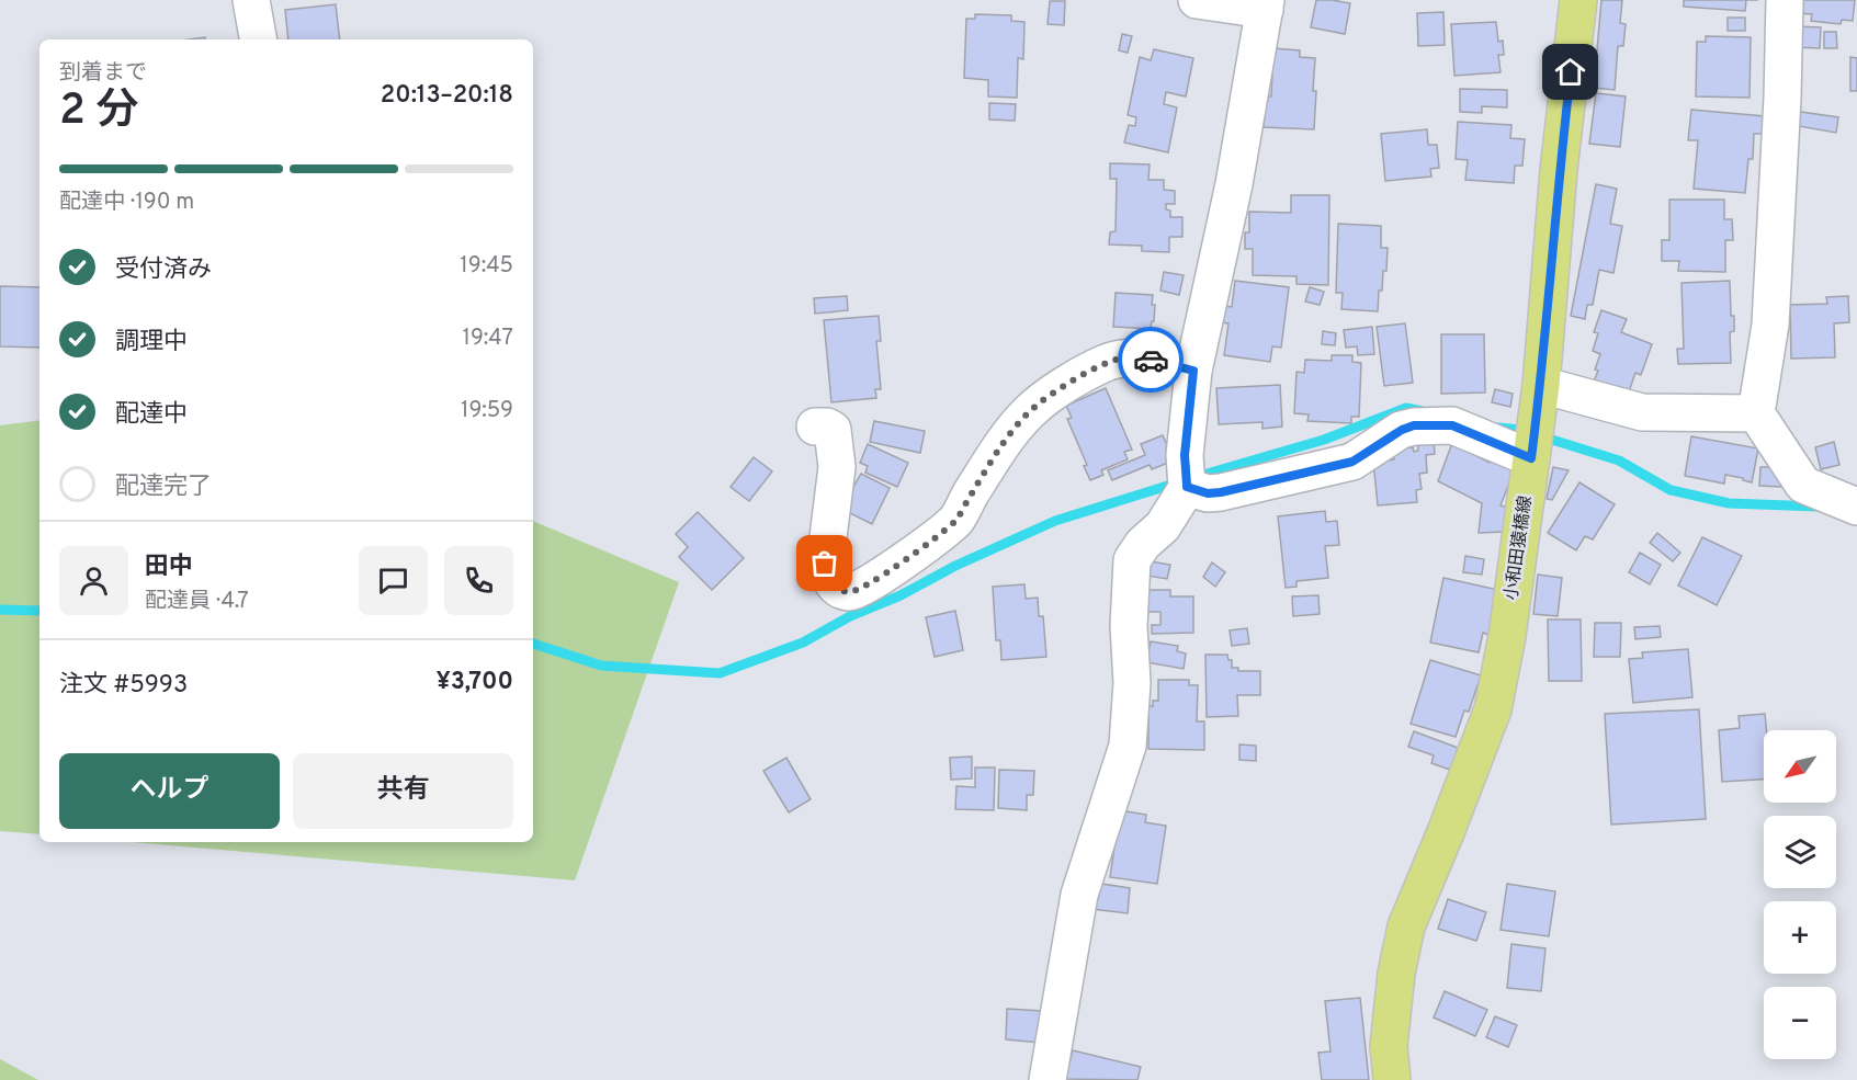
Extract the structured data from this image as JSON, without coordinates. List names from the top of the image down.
{
  "streets": {
    "main road": ["小和田猿橋線"]
  },
  "north": "bottom left",
  "page": {
    "heading": ["2 分", "到着まで", "20:13–20:18"],
    "panel": [
      "田中",
      "配達員 · 4.7",
      "注文 #5993",
      "¥3,700"
    ],
    "bar": "配達中 · 190 m",
    "list": [
      ["受付済み", "19:45"],
      ["調理中", "19:47"],
      ["配達中", "19:59"],
      "配達完了"
    ],
    "map_buttons": ["+", "−"],
    "buttons": ["ヘルプ", "共有"]
  }
}
